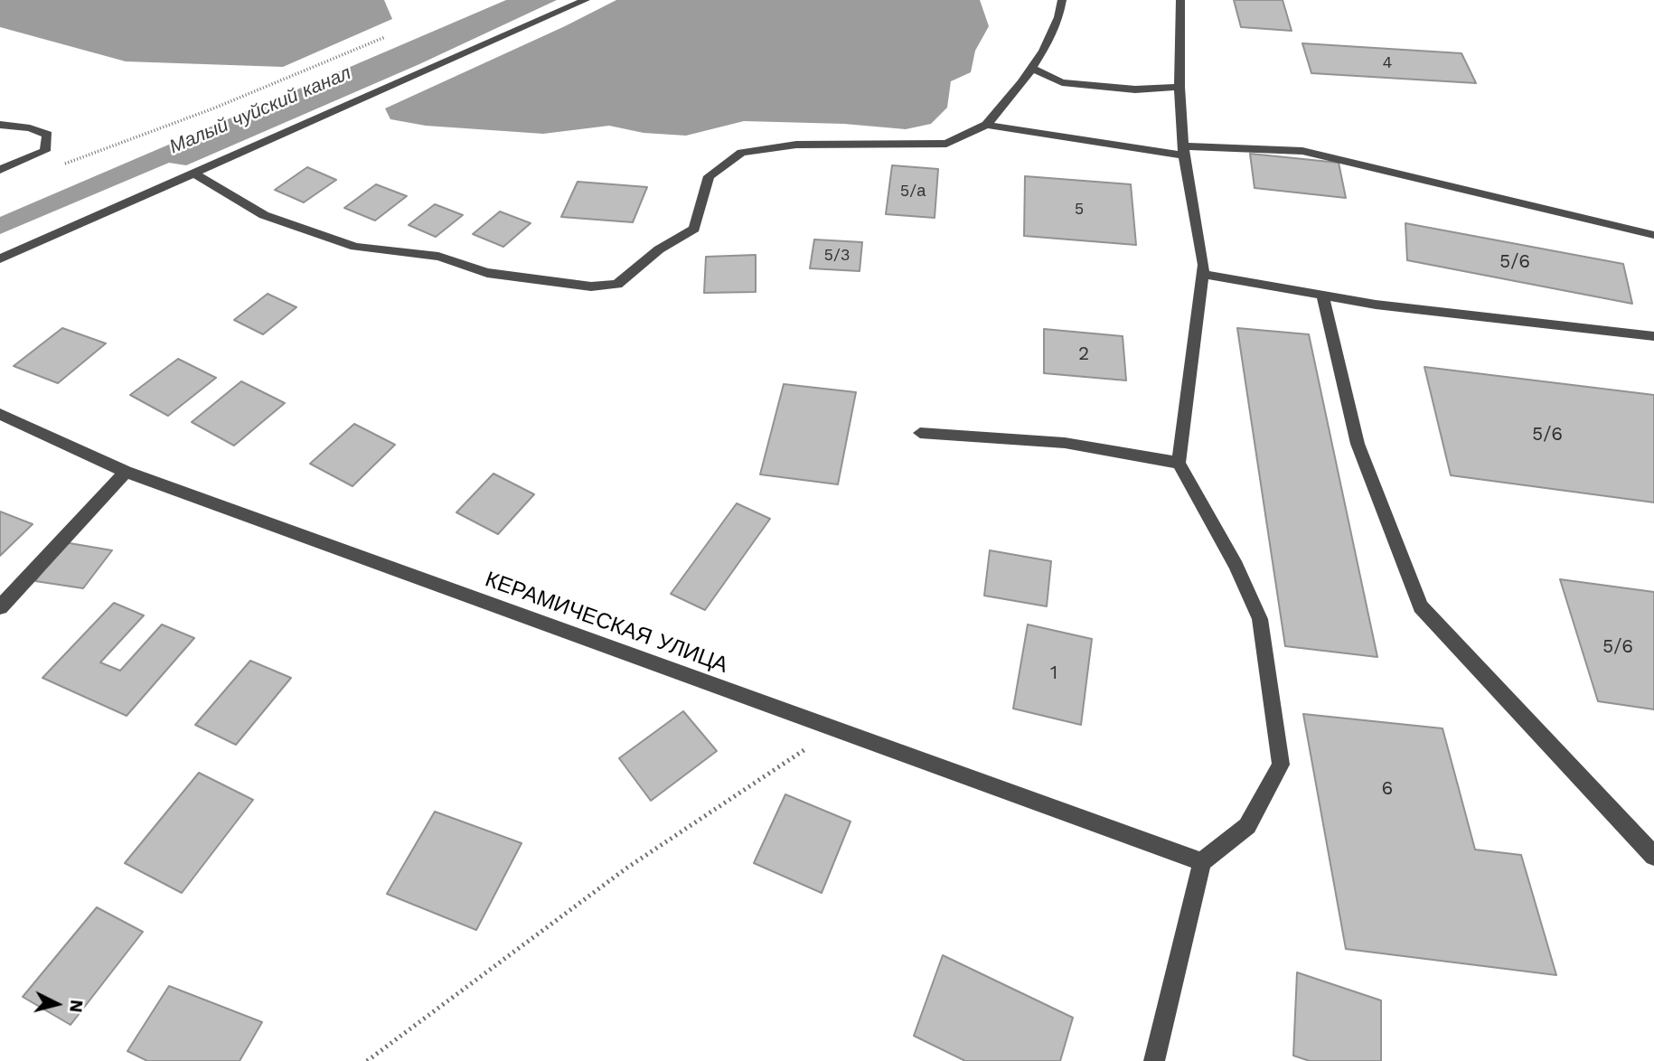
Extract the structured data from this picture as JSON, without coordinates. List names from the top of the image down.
{
  "streets": {
    "street": ["КЕРАМИЧЕСКАЯ УЛИЦА"]
  },
  "water": ["Малый чуйский канал"],
  "house_numbers": [
    "4",
    "5/а",
    "5",
    "5/3",
    "5/6",
    "2",
    "5/6",
    "5/6",
    "1",
    "6"
  ],
  "north": "right"
}
